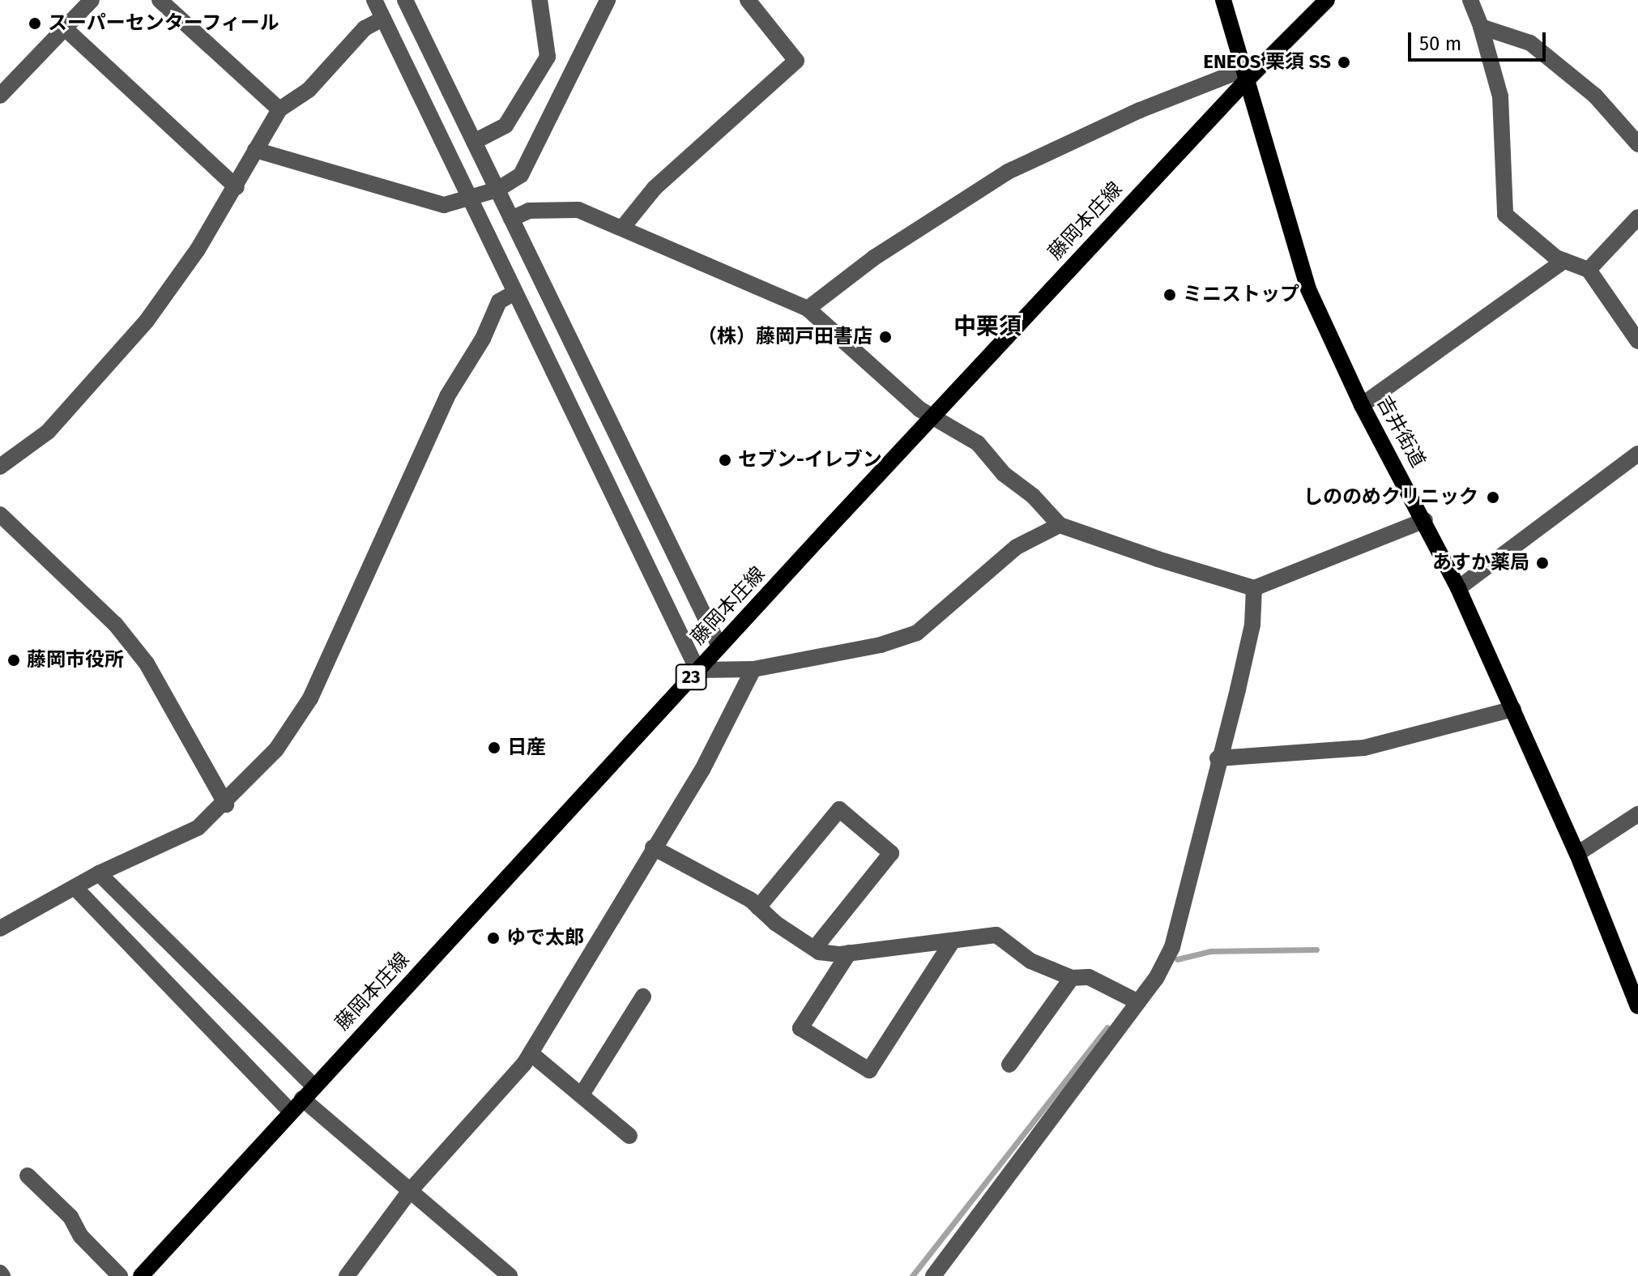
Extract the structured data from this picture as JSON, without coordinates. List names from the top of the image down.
{
  "streets": {
    "main road": ["藤岡本庄線", "吉井街道", "23"]
  },
  "crossings": [
    ["藤岡本庄線", "吉井街道"]
  ],
  "districts": ["中栗須"],
  "places": [
    "スーパーセンターフィール",
    "ENEOS 栗須 SS",
    "ミニストップ",
    "（株）藤岡戸田書店",
    "セブン-イレブン",
    "しののめクリニック",
    "あすか薬局",
    "藤岡市役所",
    "日産",
    "ゆで太郎"
  ],
  "scale_bar": "50 m"
}
